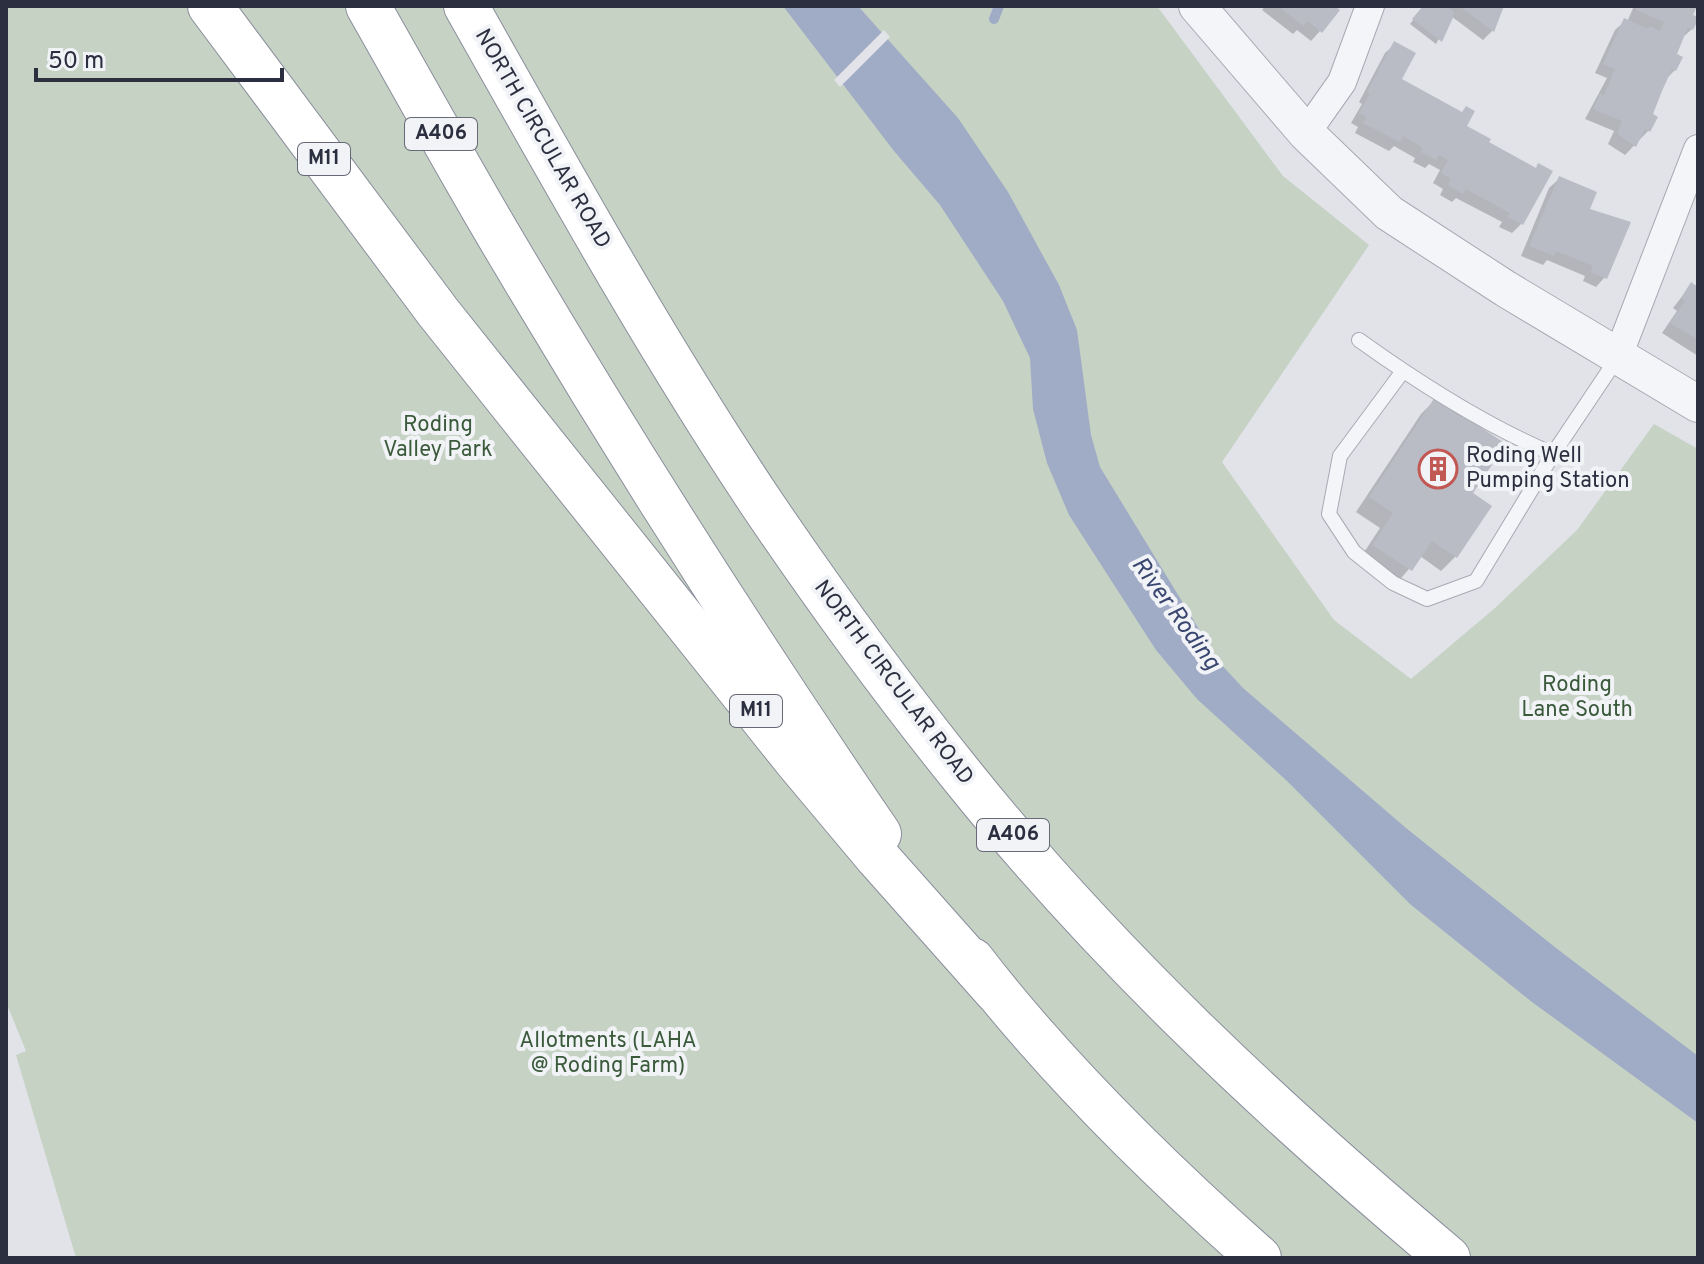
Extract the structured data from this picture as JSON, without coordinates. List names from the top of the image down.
{
  "streets": {
    "highway": ["A406", "NORTH CIRCULAR ROAD", "M11"]
  },
  "crossings": [
    ["A406", "M11"]
  ],
  "water": ["River Roding"],
  "parks": ["Roding Valley Park", "Roding Lane South", "Allotments (LAHA @ Roding Farm)"],
  "places": {
    "building": ["Roding Well Pumping Station"]
  },
  "scale_bar": "50 m"
}
